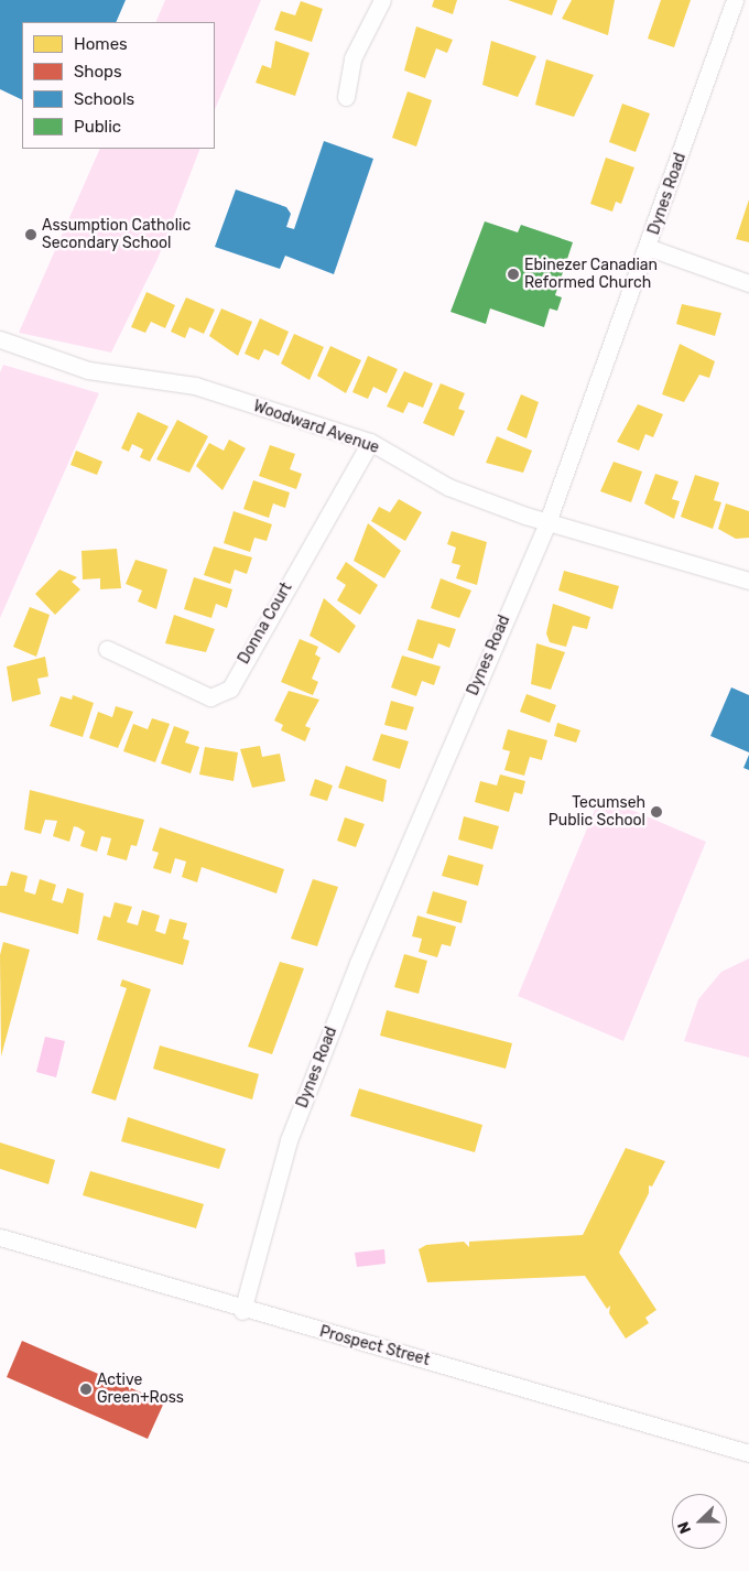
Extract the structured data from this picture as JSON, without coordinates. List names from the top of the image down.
{
  "streets": {
    "street": [
      "Dynes Road",
      "Woodward Avenue",
      "Donna Court",
      "Prospect Street"
    ]
  },
  "crossings": [
    ["Dynes Road", "Woodward Avenue"],
    ["Dynes Road", "Prospect Street"],
    ["Woodward Avenue", "Donna Court"]
  ],
  "places": [
    "Assumption Catholic Secondary School",
    "Ebinezer Canadian Reformed Church",
    "Tecumseh Public School",
    "Active Green+Ross"
  ],
  "legend": [
    "Homes",
    "Shops",
    "Schools",
    "Public"
  ],
  "north": "left"
}
